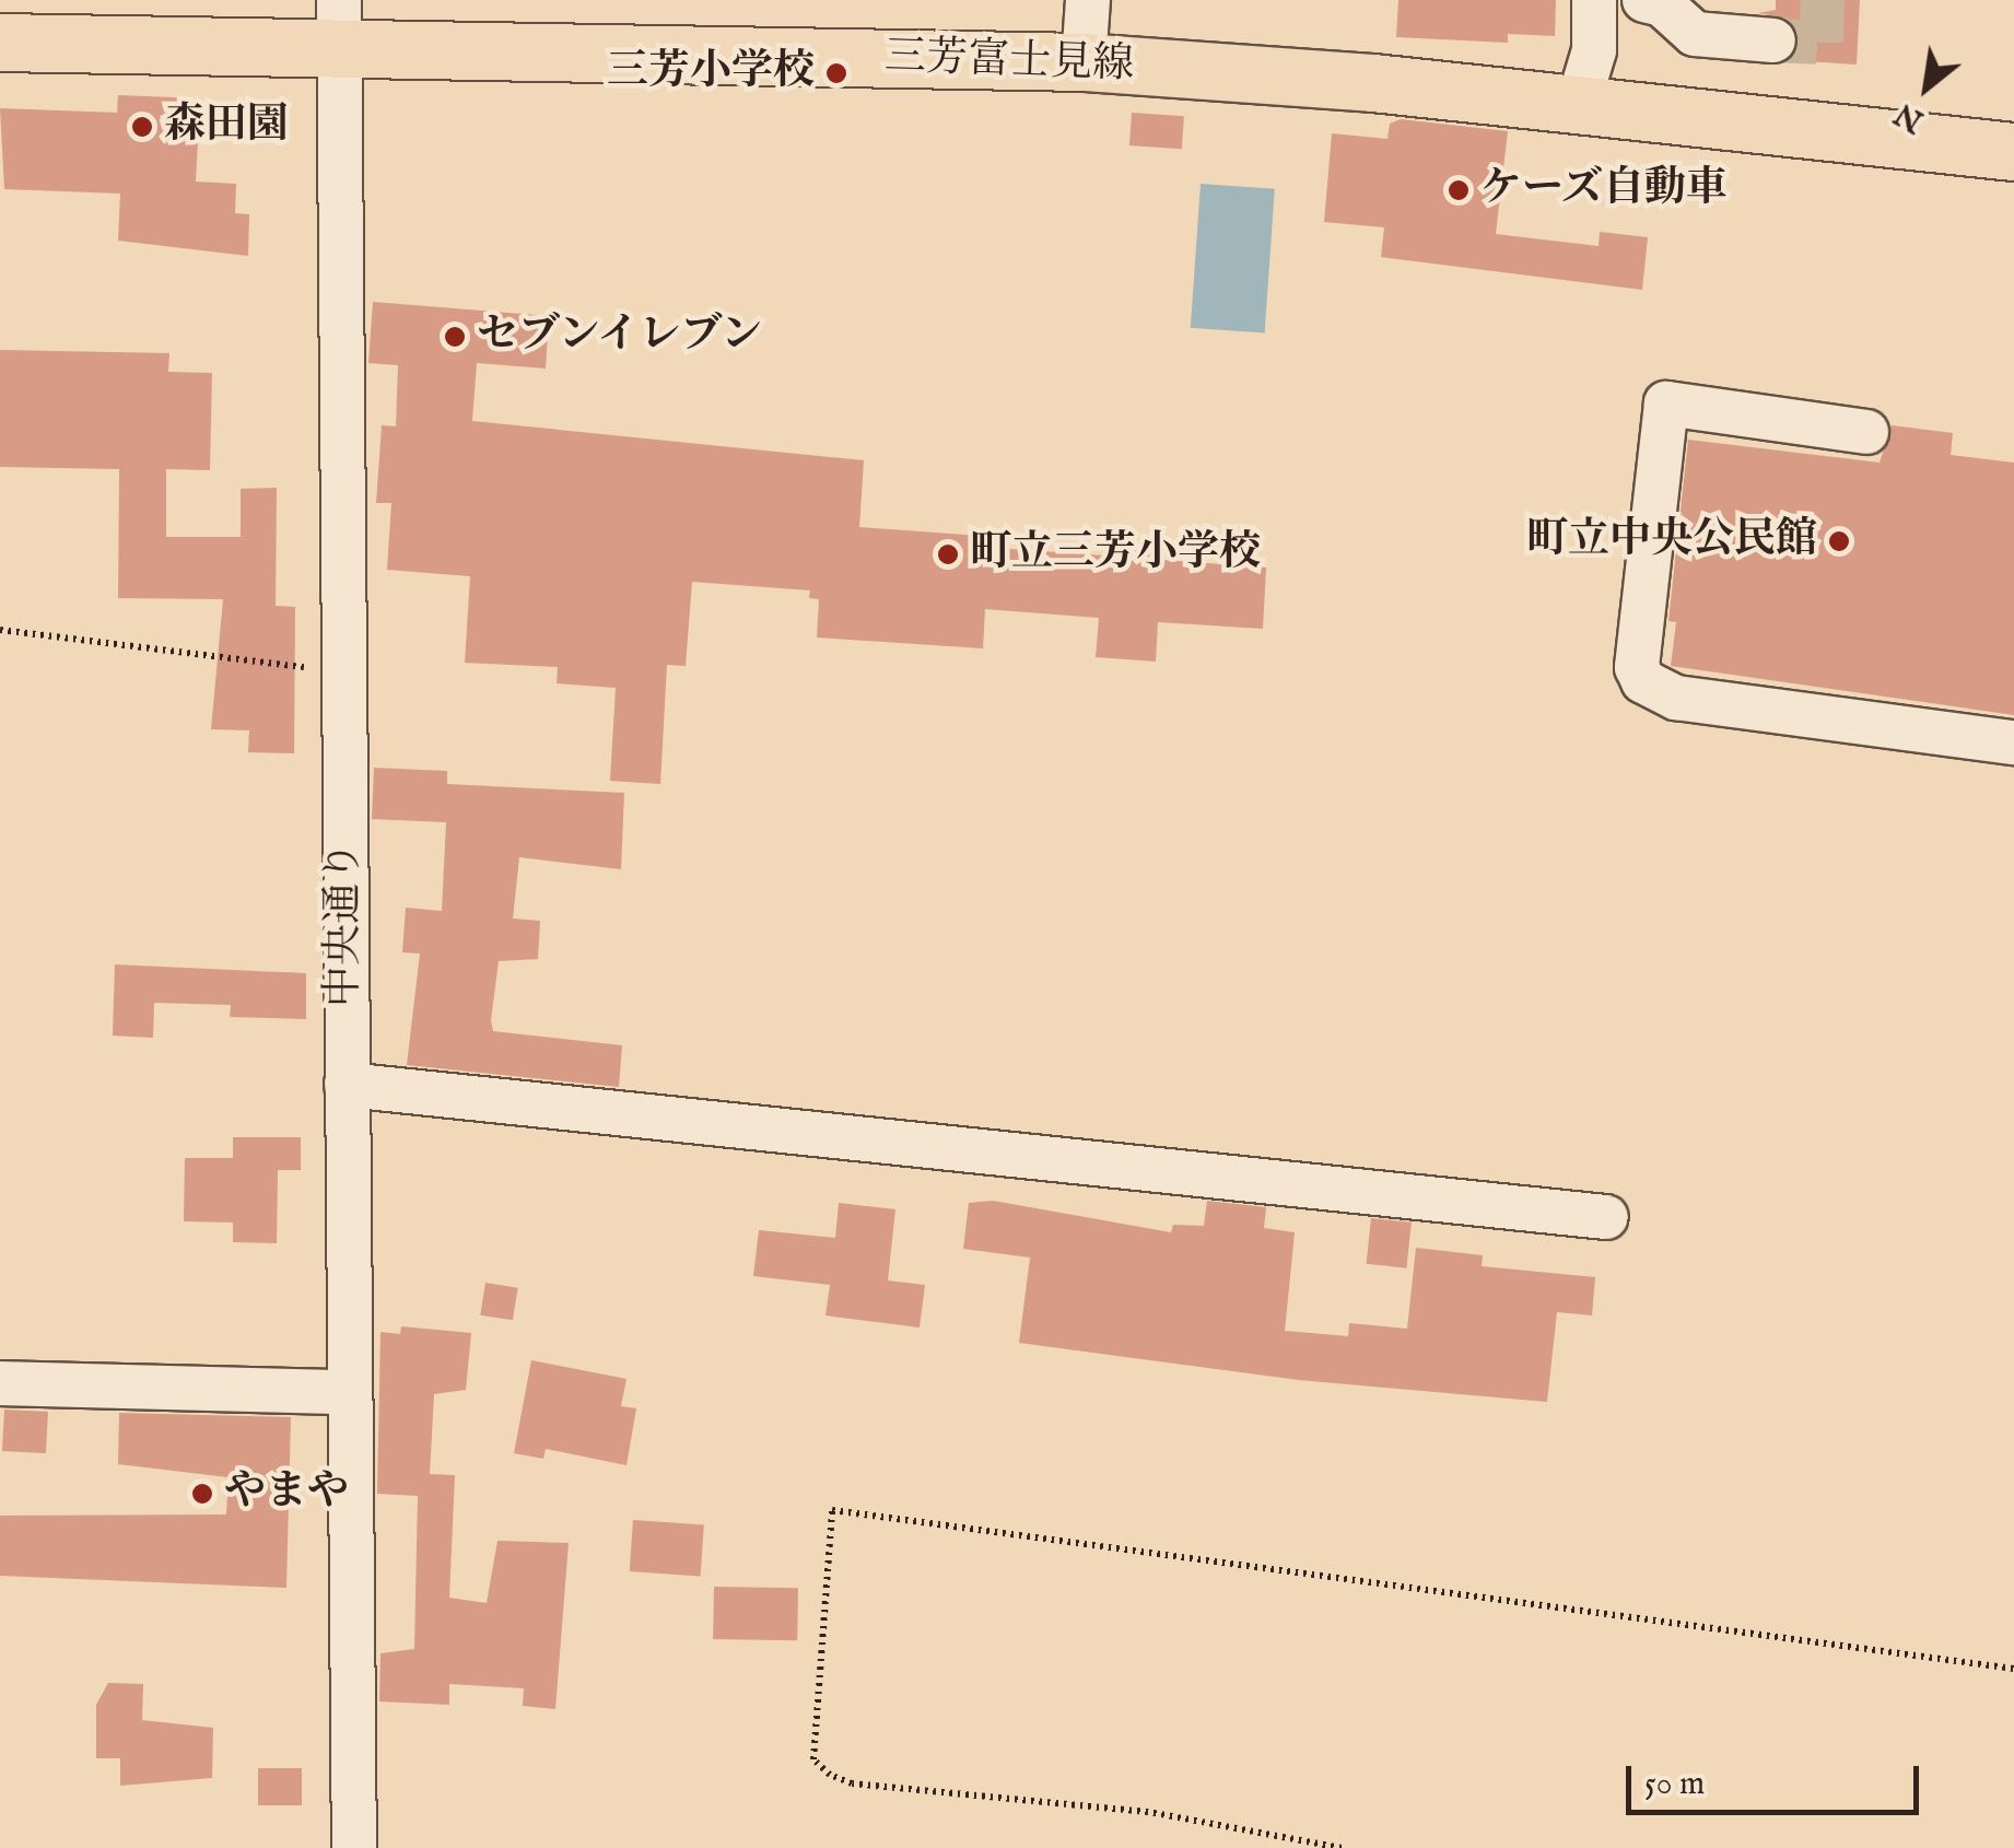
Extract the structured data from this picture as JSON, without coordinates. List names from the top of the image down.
{
  "streets": {
    "main road": ["三芳富士見線"],
    "street": ["中央通り"]
  },
  "crossings": [
    ["三芳富士見線", "中央通り"]
  ],
  "places": [
    "三芳小学校",
    "森田園",
    "ケーズ自動車",
    "セブンイレブン",
    "町立中央公民館",
    "町立三芳小学校",
    "やまや"
  ],
  "scale_bar": "50 m",
  "north": "bottom left"
}
